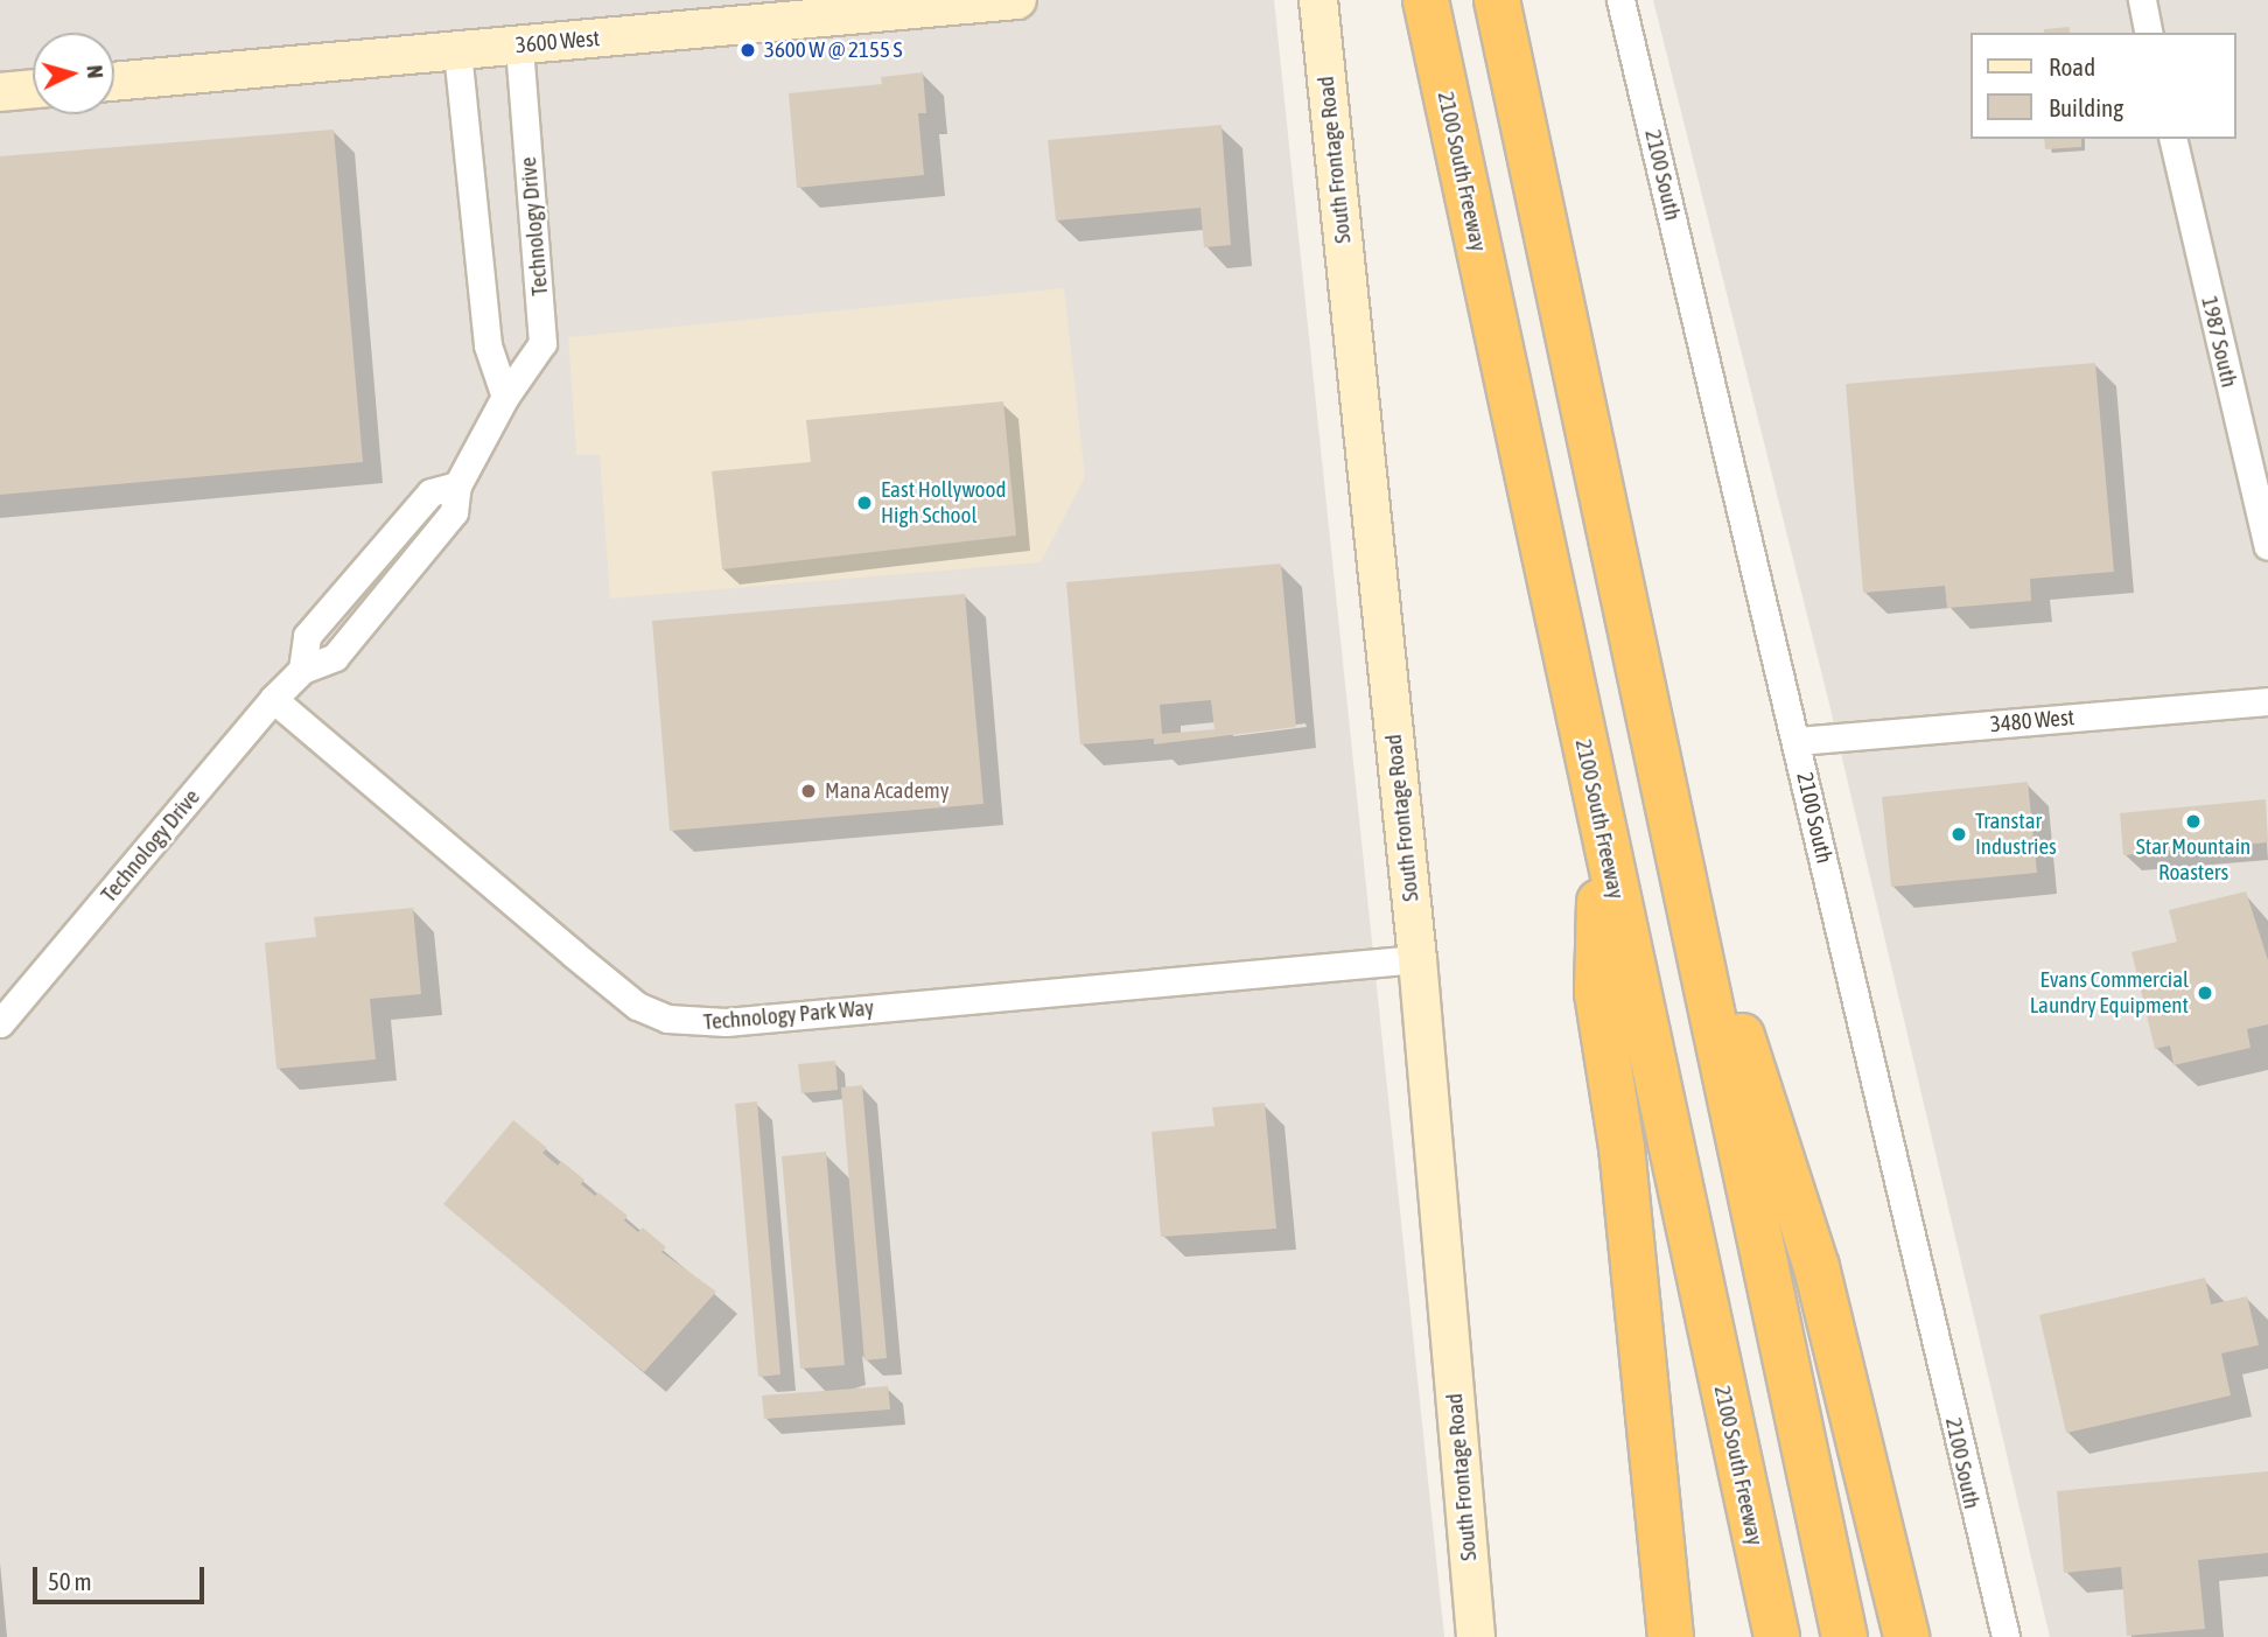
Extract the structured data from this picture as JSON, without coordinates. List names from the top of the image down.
{
  "streets": {
    "highway": ["2100 South Freeway"],
    "street": [
      "3600 West",
      "South Frontage Road",
      "2100 South",
      "Technology Drive",
      "1987 South",
      "3480 West",
      "Technology Park Way"
    ]
  },
  "crossings": [
    ["3600 West", "Technology Drive"],
    ["South Frontage Road", "Technology Park Way"],
    ["2100 South", "3480 West"],
    ["Technology Drive", "Technology Park Way"]
  ],
  "places": [
    "3600 W @ 2155 S",
    "East Hollywood High School",
    "Mana Academy",
    "Star Mountain Roasters",
    "Transtar Industries",
    "Evans Commercial Laundry Equipment"
  ],
  "legend": ["Road", "Building"],
  "scale_bar": "50 m",
  "north": "right"
}
